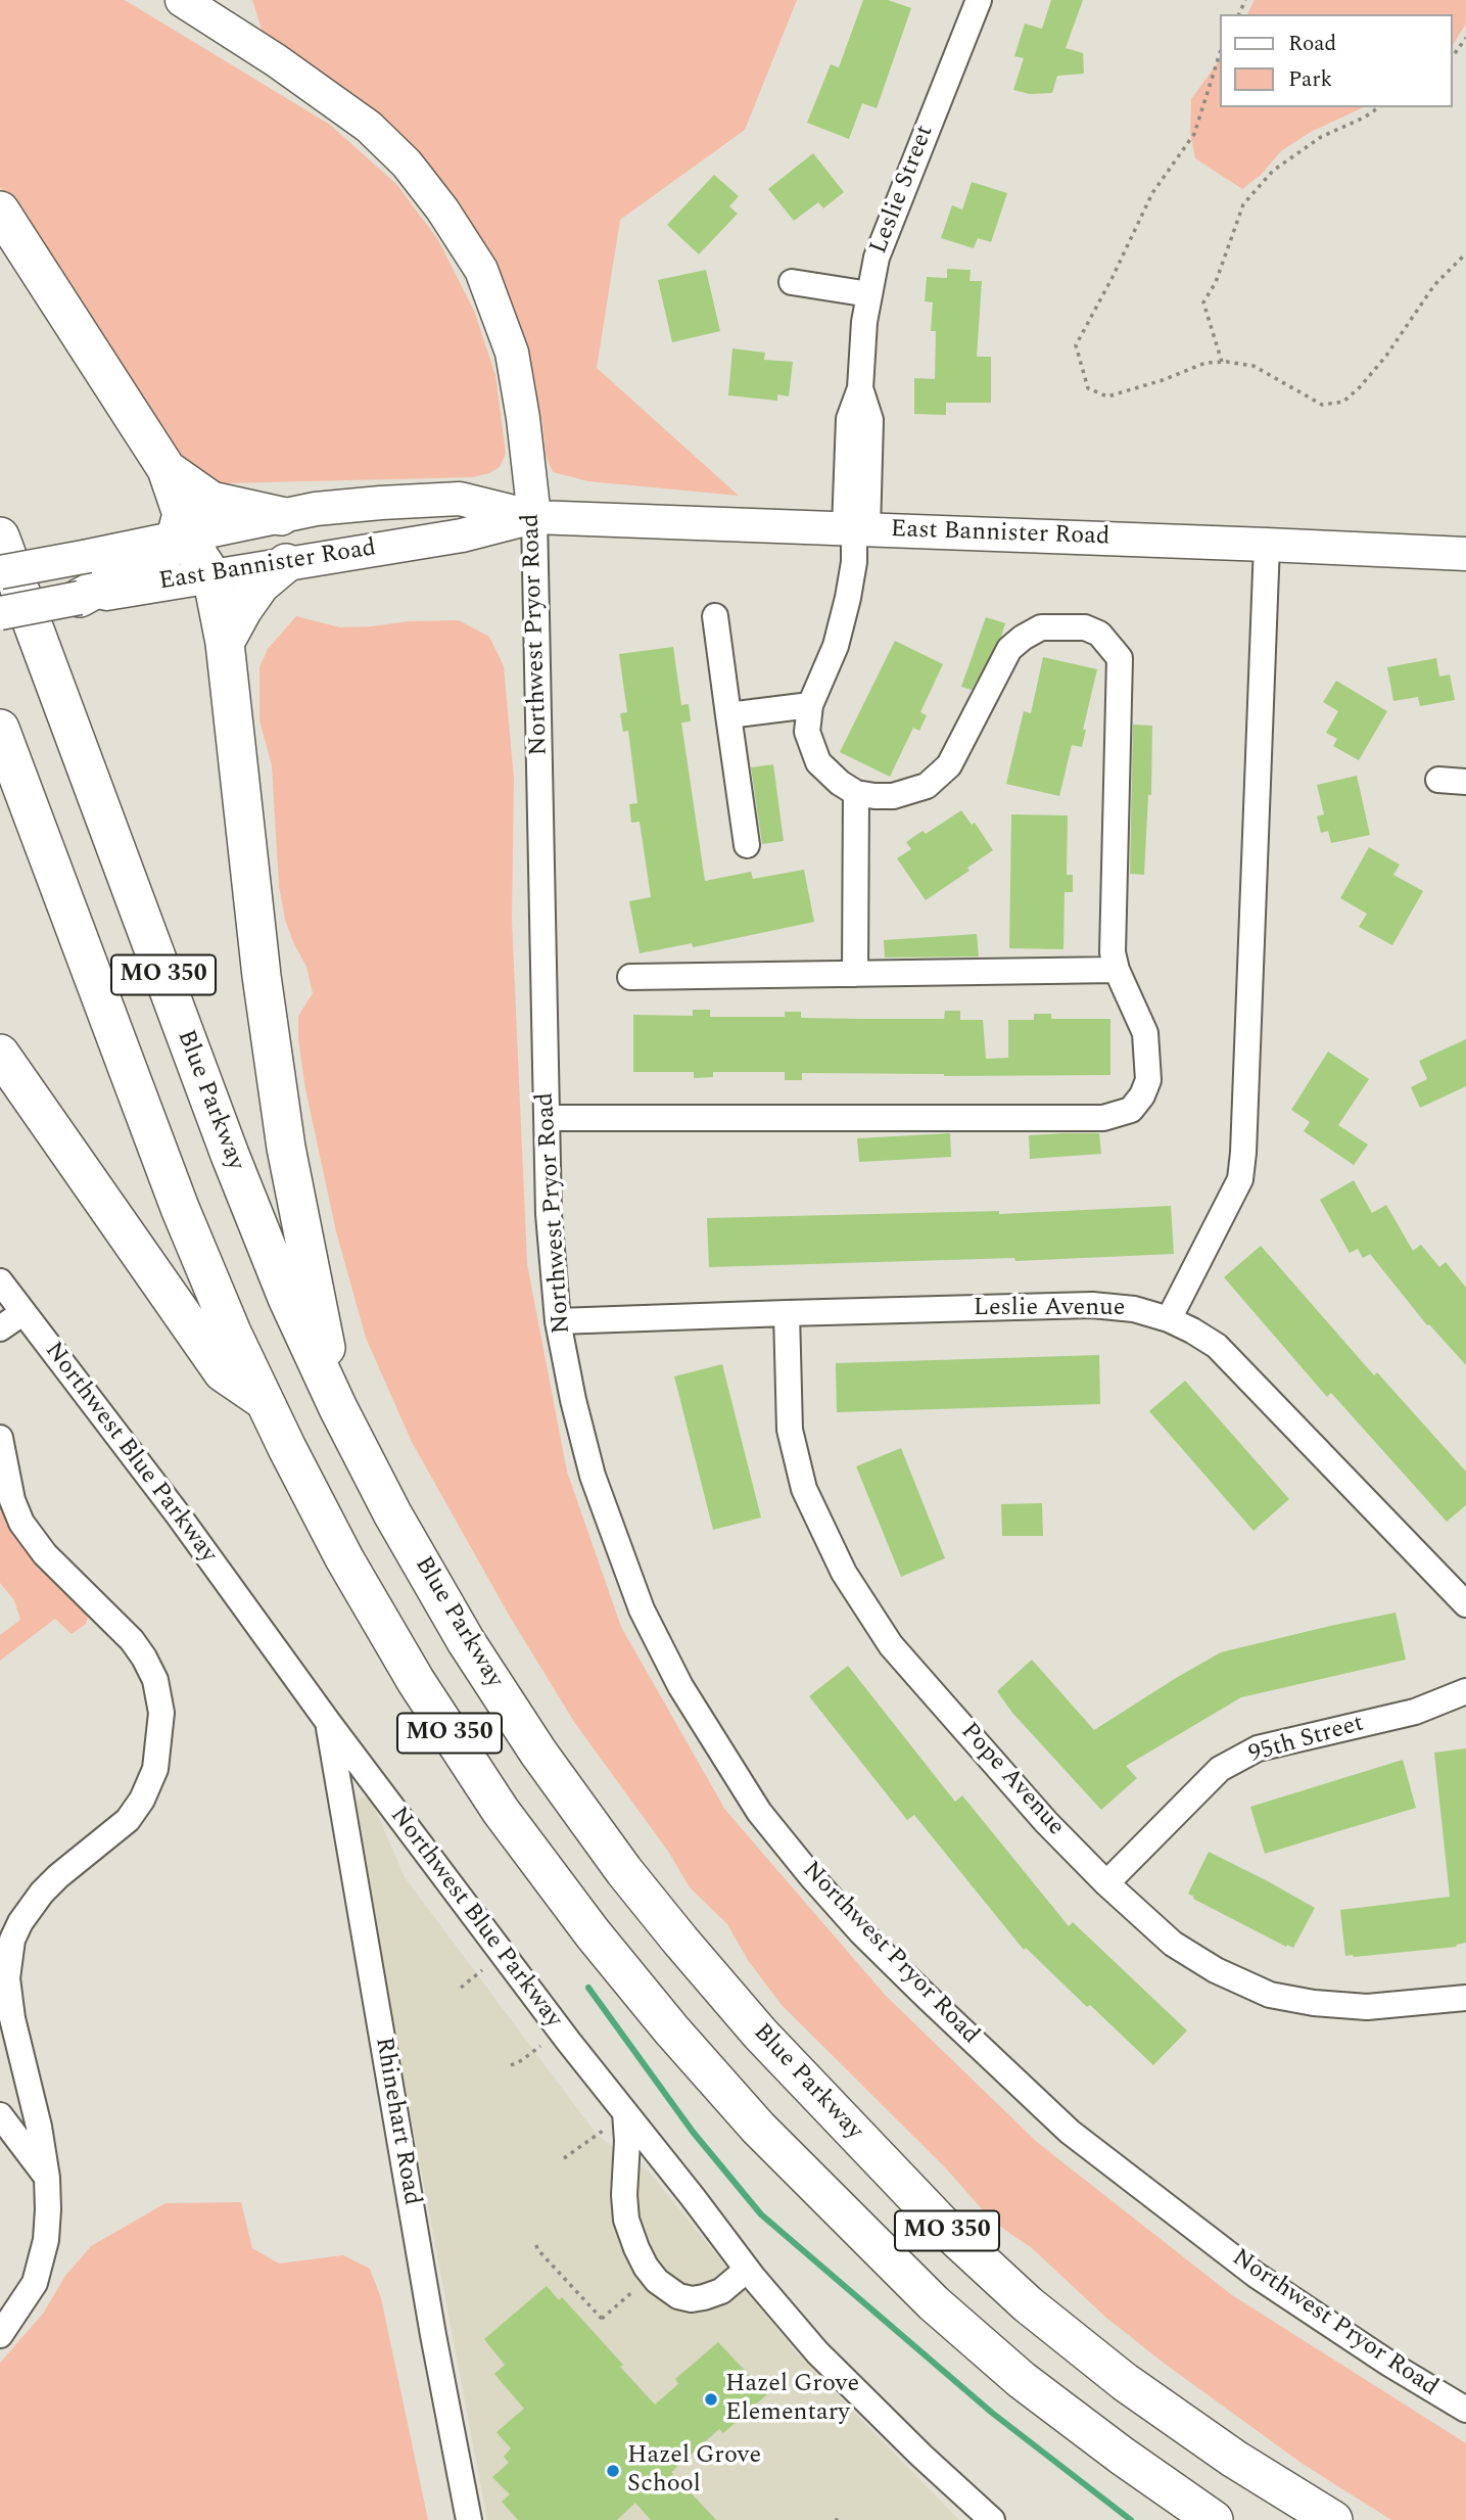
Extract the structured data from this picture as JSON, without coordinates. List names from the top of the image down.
{
  "streets": {
    "highway": ["MO 350", "Blue Parkway"],
    "main road": ["East Bannister Road", "Northwest Pryor Road"],
    "street": [
      "Leslie Street",
      "Leslie Avenue",
      "Northwest Blue Parkway",
      "95th Street",
      "Pope Avenue",
      "Rhinehart Road"
    ]
  },
  "crossings": [
    ["Leslie Street", "East Bannister Road"],
    ["East Bannister Road", "Northwest Pryor Road"],
    ["Northwest Pryor Road", "Leslie Avenue"],
    ["Leslie Avenue", "Pope Avenue"],
    ["Northwest Blue Parkway", "Rhinehart Road"],
    ["95th Street", "Pope Avenue"]
  ],
  "places": ["Hazel Grove Elementary", "Hazel Grove School"],
  "legend": ["Road", "Park"]
}
